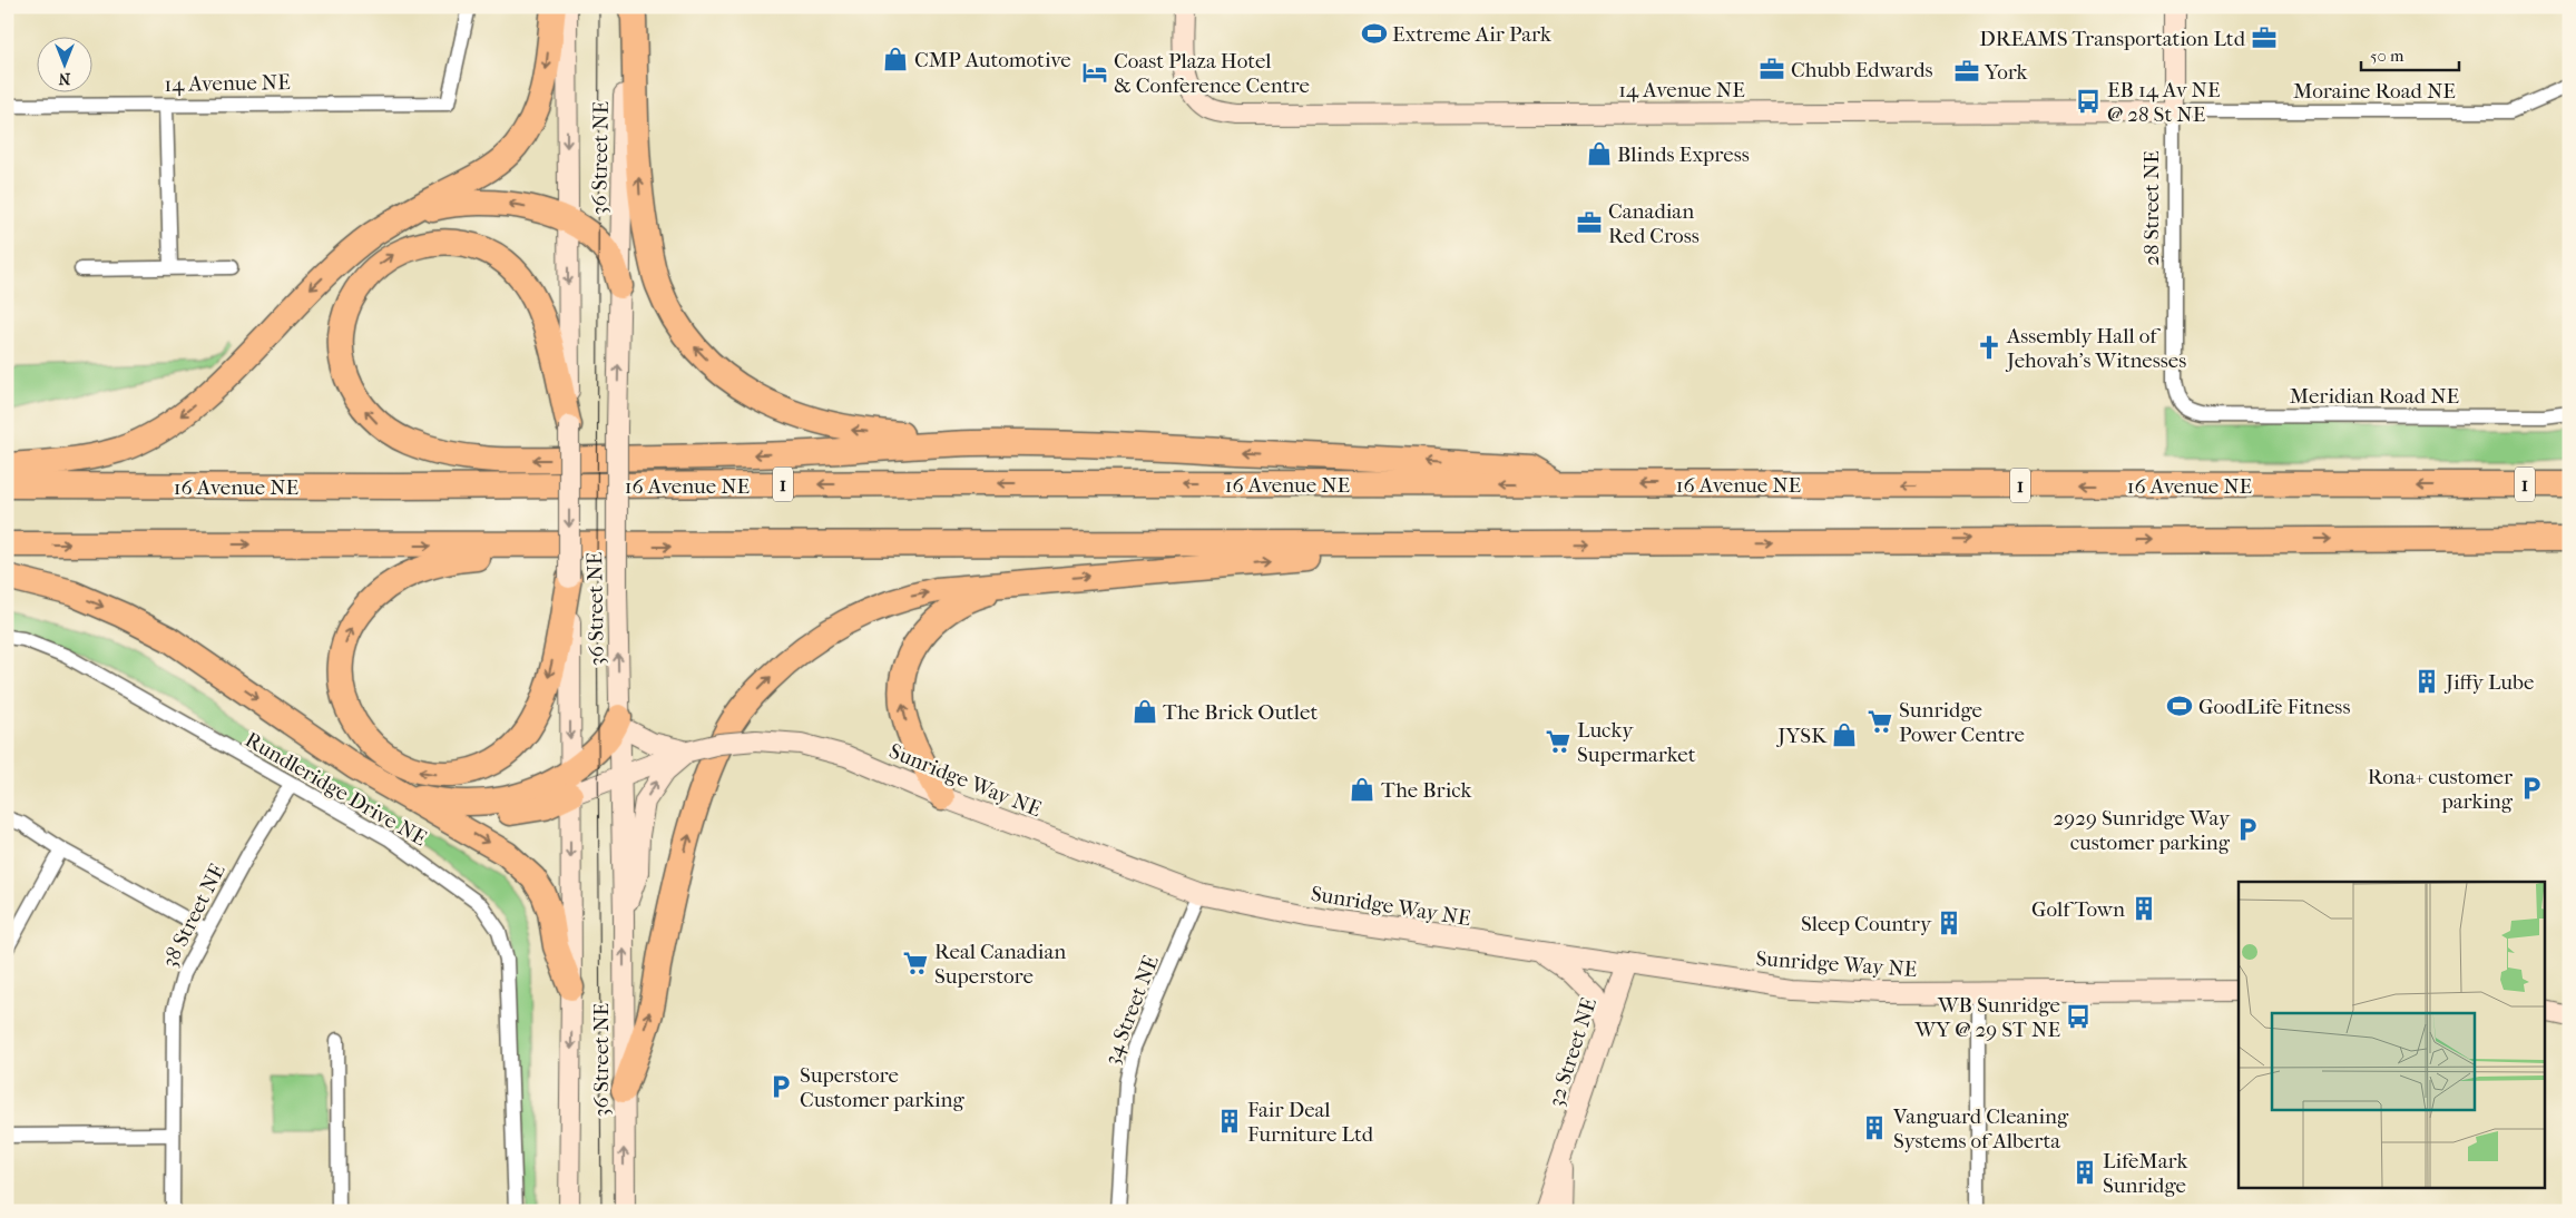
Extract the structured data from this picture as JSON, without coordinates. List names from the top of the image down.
{
  "streets": {
    "highway": ["1", "16 Avenue NE"],
    "street": [
      "14 Avenue NE",
      "Moraine Road NE",
      "36 Street NE",
      "28 Street NE",
      "Meridian Road NE",
      "Sunridge Way NE",
      "Rundleridge Drive NE",
      "38 Street NE",
      "34 Street NE",
      "32 Street NE"
    ]
  },
  "crossings": [
    ["14 Avenue NE", "Moraine Road NE"],
    ["14 Avenue NE", "28 Street NE"],
    ["Moraine Road NE", "28 Street NE"],
    ["36 Street NE", "Sunridge Way NE"],
    ["28 Street NE", "Meridian Road NE"],
    ["Sunridge Way NE", "34 Street NE"],
    ["Sunridge Way NE", "32 Street NE"],
    ["Rundleridge Drive NE", "38 Street NE"]
  ],
  "places": {
    "sports": ["Extreme Air Park", "GoodLife Fitness"],
    "office": [
      "DREAMS Transportation Ltd",
      "Chubb Edwards",
      "York",
      "Canadian Red Cross"
    ],
    "shop": [
      "CMP Automotive",
      "Blinds Express",
      "The Brick Outlet",
      "JYSK",
      "The Brick"
    ],
    "hotel": ["Coast Plaza Hotel & Conference Centre"],
    "bus stop": ["EB 14 Av NE @ 28 St NE", "WB Sunridge WY @ 29 ST NE"],
    "church": ["Assembly Hall of Jehovah's Witnesses"],
    "building": [
      "Jiffy Lube",
      "Golf Town",
      "Sleep Country",
      "Fair Deal Furniture Ltd",
      "Vanguard Cleaning Systems of Alberta",
      "LifeMark Sunridge"
    ],
    "supermarket": ["Sunridge Power Centre", "Lucky Supermarket", "Real Canadian Superstore"],
    "parking": ["Rona+ customer parking", "2929 Sunridge Way customer parking", "Superstore Customer parking"]
  },
  "scale_bar": "50 m",
  "north": "bottom"
}
